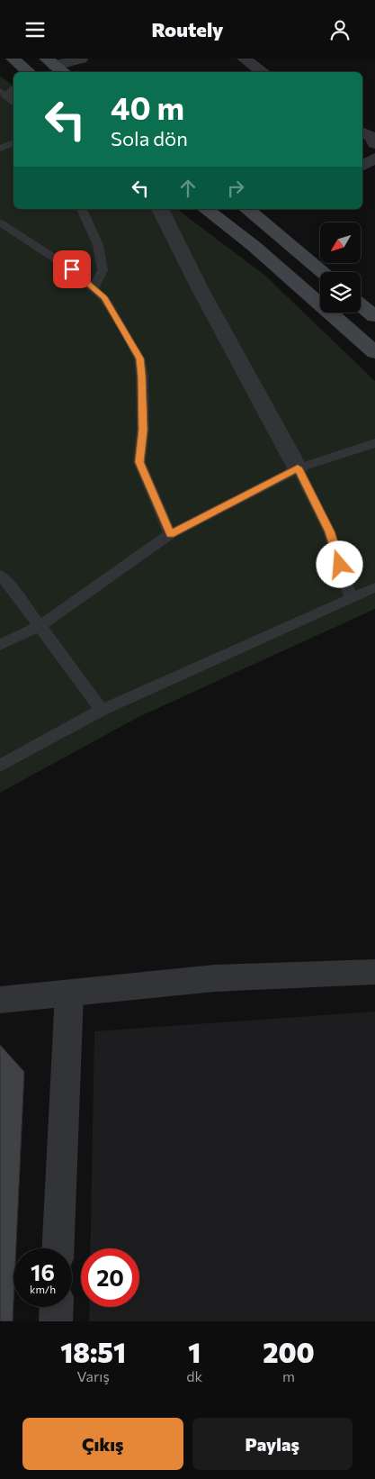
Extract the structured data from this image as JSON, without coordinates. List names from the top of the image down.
{
  "north": "bottom left",
  "page": {
    "header": "Routely",
    "turn": ["40 m", "Sola dön"],
    "speed": "16 km/h",
    "limit": "20",
    "eta": [
      "18:51",
      "Varış",
      "1",
      "dk",
      "200",
      "m"
    ],
    "buttons": ["Çıkış", "Paylaş"]
  }
}
